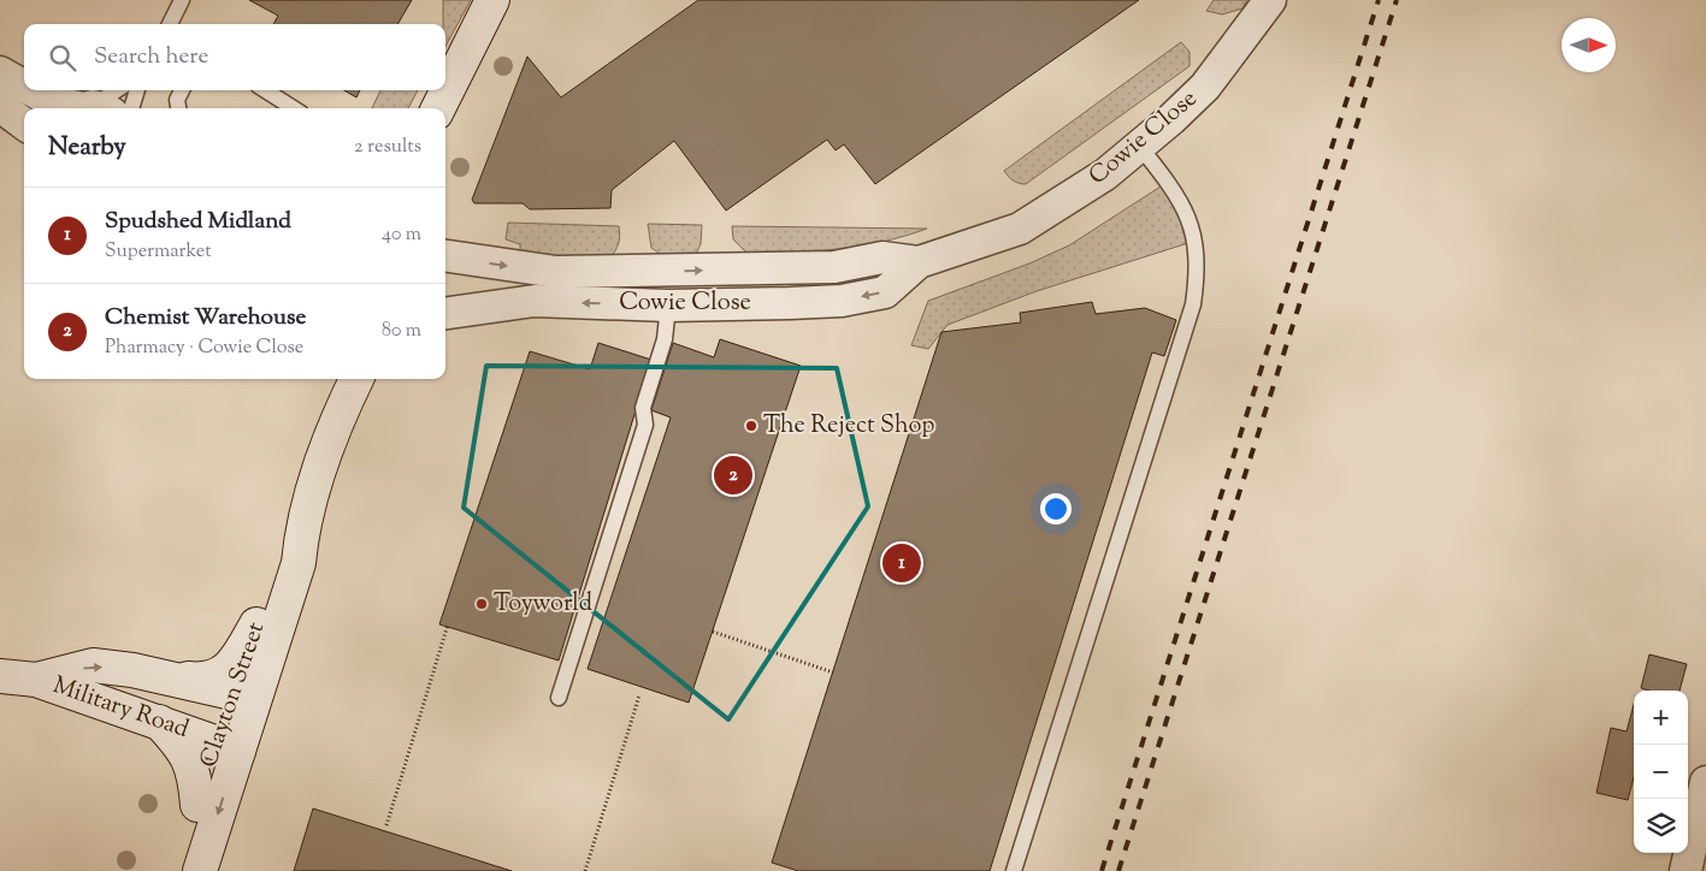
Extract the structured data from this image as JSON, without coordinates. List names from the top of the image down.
{
  "streets": {
    "main road": ["Clayton Street", "Military Road"],
    "street": ["Cowie Close"]
  },
  "crossings": [
    ["Clayton Street", "Military Road"]
  ],
  "places": ["The Reject Shop", "Toyworld"],
  "north": "right",
  "page": {
    "search": "Search here",
    "heading": ["Nearby", "2 results"],
    "list": [
      {
        "mark": "1",
        "name": "Spudshed Midland",
        "note": "Supermarket",
        "value": "40 m"
      },
      {
        "mark": "2",
        "name": "Chemist Warehouse",
        "note": "Pharmacy · Cowie Close",
        "value": "80 m"
      }
    ],
    "pins": ["2", "1"],
    "map_buttons": ["+", "−"]
  }
}
